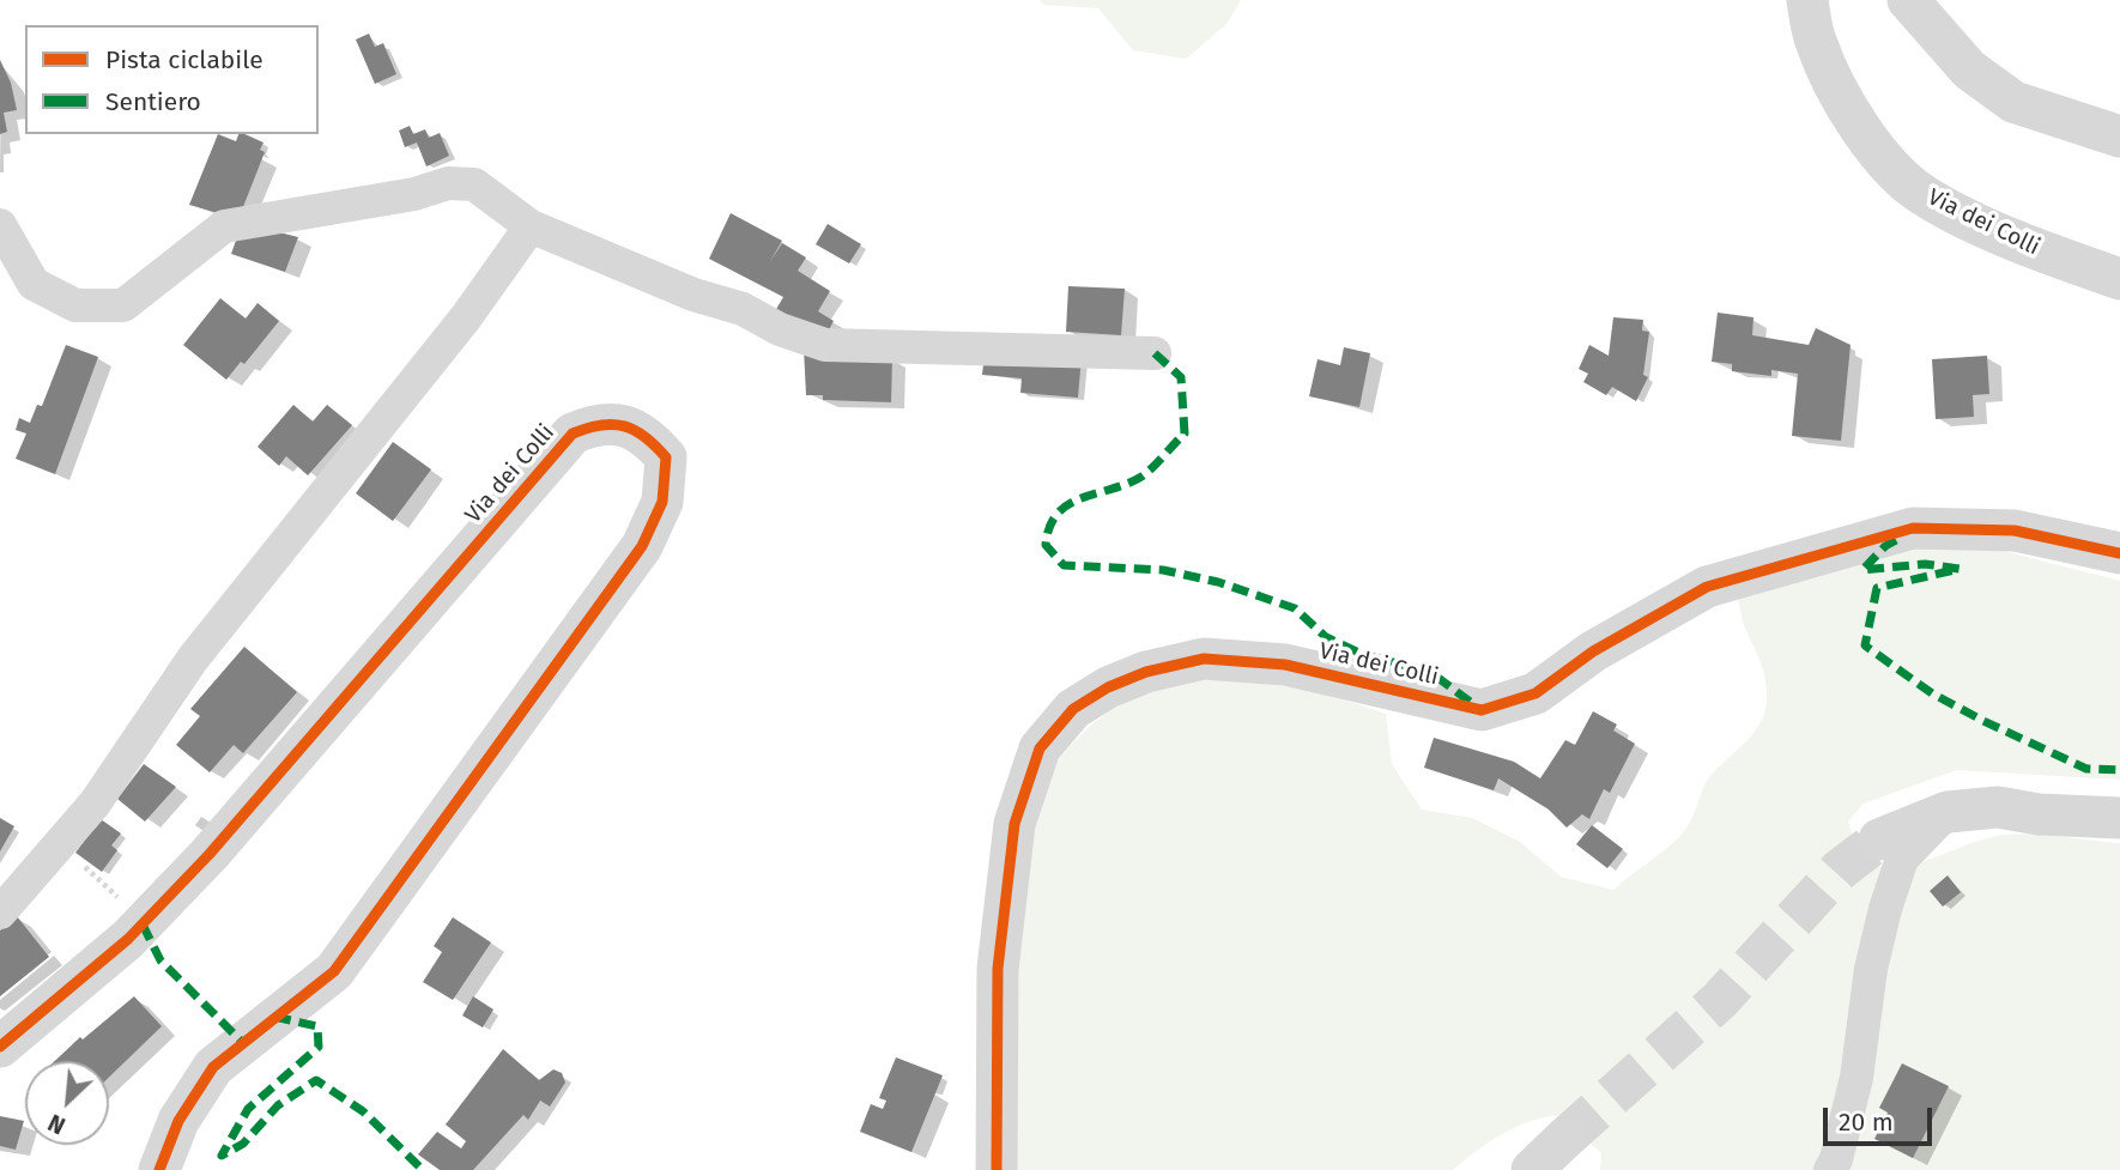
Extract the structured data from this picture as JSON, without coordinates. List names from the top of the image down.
{
  "streets": {
    "street": ["Via dei Colli"]
  },
  "legend": ["Pista ciclabile", "Sentiero"],
  "scale_bar": "20 m",
  "north": "bottom left"
}
